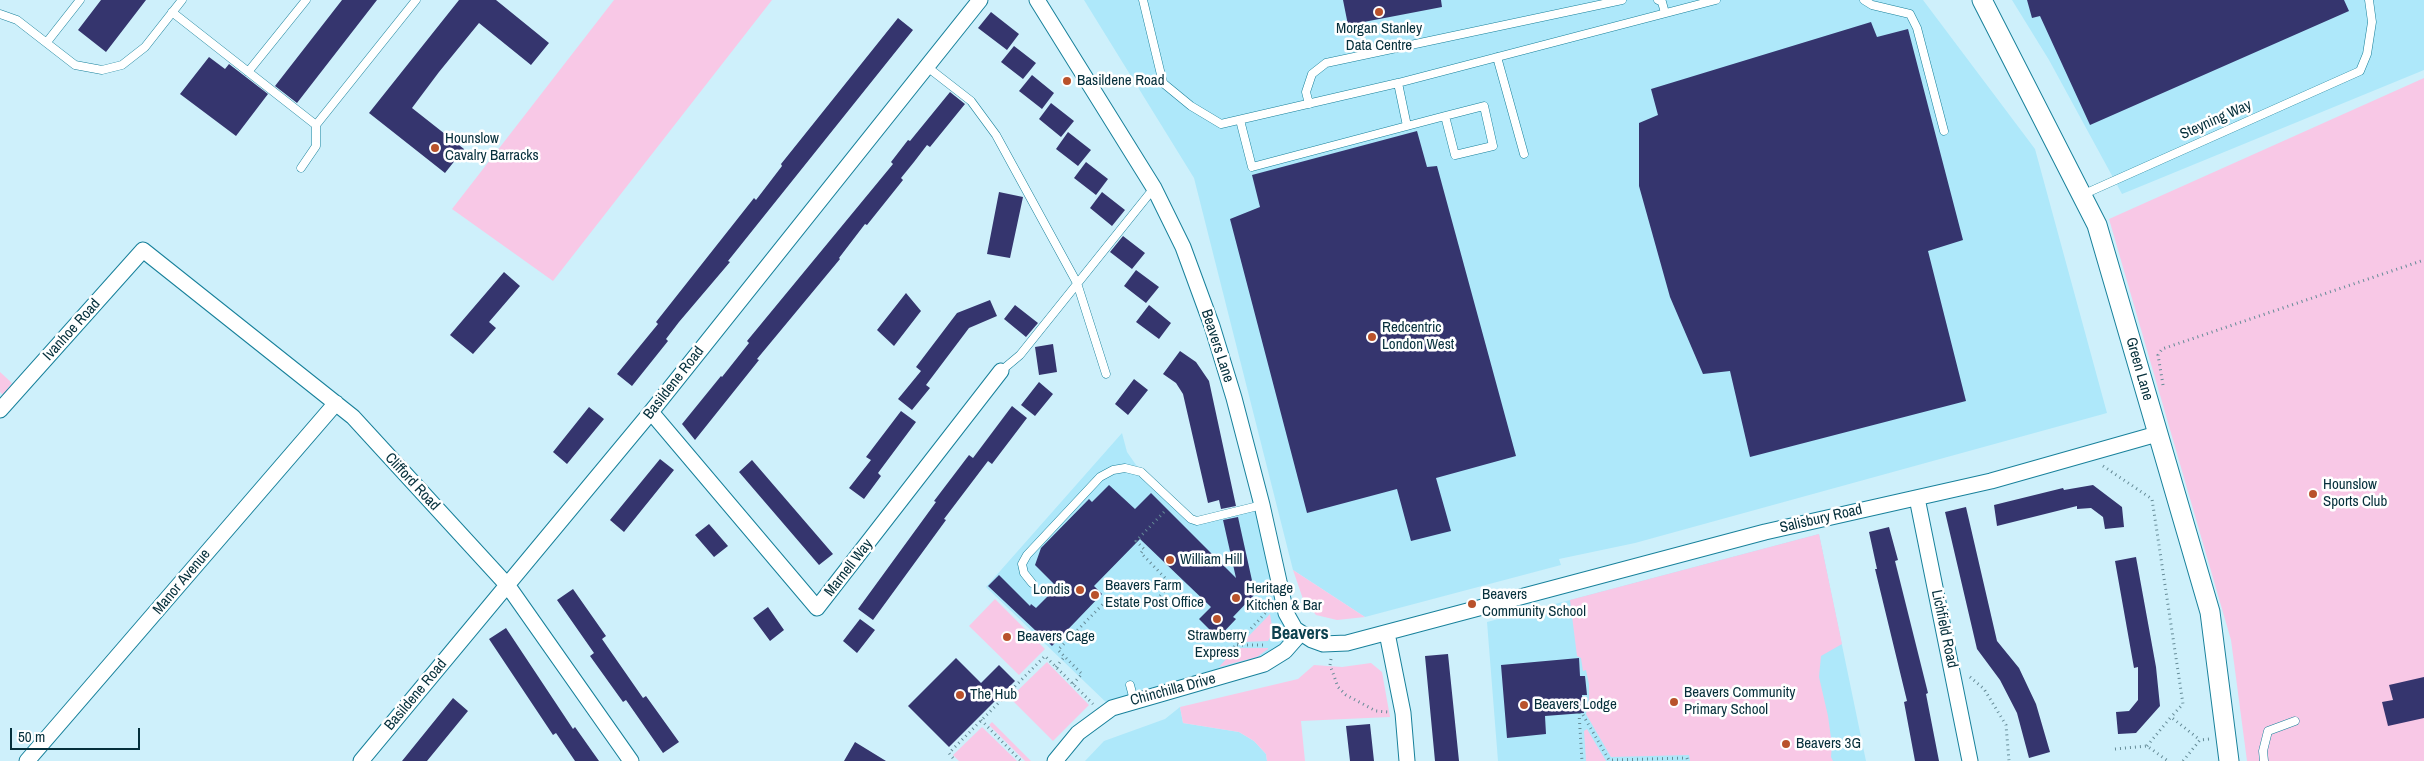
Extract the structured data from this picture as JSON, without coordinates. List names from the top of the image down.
{
  "streets": {
    "street": [
      "Ivanhoe Road",
      "Beavers Lane",
      "Green Lane",
      "Basildene Road",
      "Clifford Road",
      "Salisbury Road",
      "Marnell Way",
      "Manor Avenue",
      "Lichfield Road",
      "Chinchilla Drive"
    ],
    "lane": ["Steyning Way"]
  },
  "crossings": [
    ["Steyning Way", "Green Lane"],
    ["Ivanhoe Road", "Clifford Road"],
    ["Beavers Lane", "Chinchilla Drive"],
    ["Green Lane", "Salisbury Road"],
    ["Basildene Road", "Clifford Road"],
    ["Basildene Road", "Marnell Way"],
    ["Clifford Road", "Manor Avenue"],
    ["Salisbury Road", "Lichfield Road"]
  ],
  "districts": ["Beavers"],
  "places": [
    "Morgan Stanley Data Centre",
    "Basildene Road",
    "Hounslow Cavalry Barracks",
    "Redcentric London West",
    "Hounslow Sports Club",
    "William Hill",
    "Londis",
    "Beavers Farm Estate Post Office",
    "Heritage Kitchen & Bar",
    "Beavers Community School",
    "Strawberry Express",
    "Beavers Cage",
    "The Hub",
    "Beavers Community Primary School",
    "Beavers Lodge",
    "Beavers 3G"
  ],
  "scale_bar": "50 m"
}
